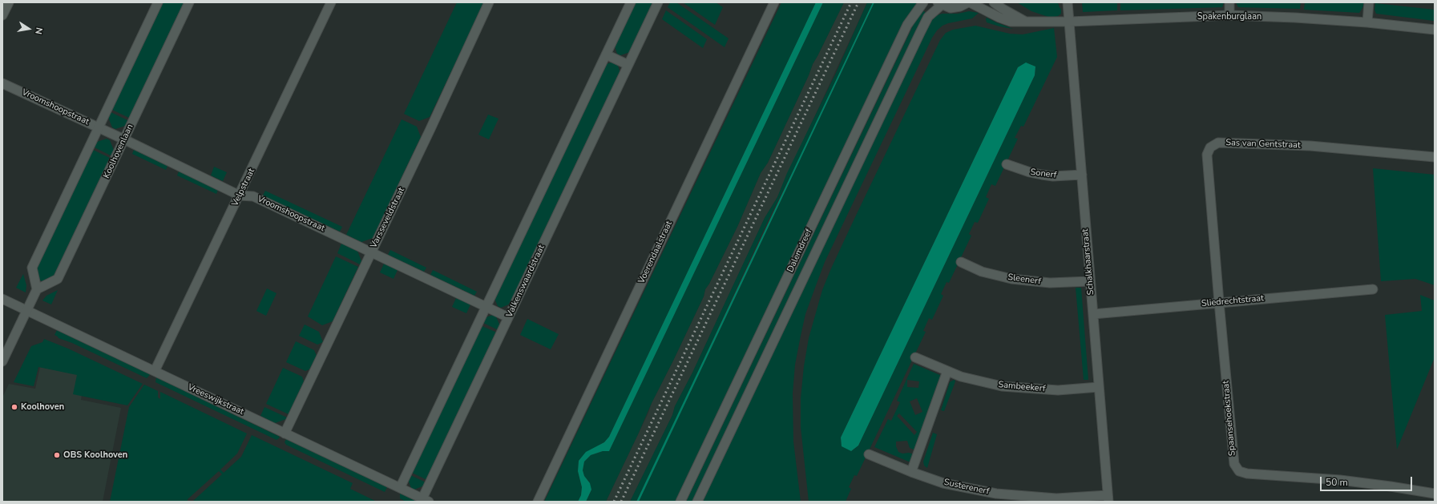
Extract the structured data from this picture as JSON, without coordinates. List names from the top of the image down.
{
  "streets": {
    "street": [
      "Spakenburglaan",
      "Vroomshoopstraat",
      "Sas van Gentstraat",
      "Koolhovenlaan",
      "Sonerf",
      "Velpstraat",
      "Varsseveldstraat",
      "Dalemdreef",
      "Voerendaalstraat",
      "Schalkhaarstraat",
      "Sleenerf",
      "Valkenswaardstraat",
      "Sliedrechtstraat",
      "Sambeekerf",
      "Vreeswijkstraat",
      "Spaansehoekstraat",
      "Susterenerf"
    ]
  },
  "crossings": [
    ["Spakenburglaan", "Schalkhaarstraat"],
    ["Vroomshoopstraat", "Koolhovenlaan"],
    ["Vroomshoopstraat", "Velpstraat"],
    ["Vroomshoopstraat", "Varsseveldstraat"],
    ["Vroomshoopstraat", "Valkenswaardstraat"],
    ["Sas van Gentstraat", "Sliedrechtstraat"],
    ["Sas van Gentstraat", "Spaansehoekstraat"],
    ["Sonerf", "Schalkhaarstraat"],
    ["Velpstraat", "Vreeswijkstraat"],
    ["Varsseveldstraat", "Vreeswijkstraat"],
    ["Schalkhaarstraat", "Sleenerf"],
    ["Schalkhaarstraat", "Sliedrechtstraat"],
    ["Schalkhaarstraat", "Sambeekerf"],
    ["Schalkhaarstraat", "Susterenerf"],
    ["Valkenswaardstraat", "Vreeswijkstraat"],
    ["Sliedrechtstraat", "Spaansehoekstraat"]
  ],
  "places": ["Koolhoven", "OBS Koolhoven"],
  "scale_bar": "50 m",
  "north": "right"
}
